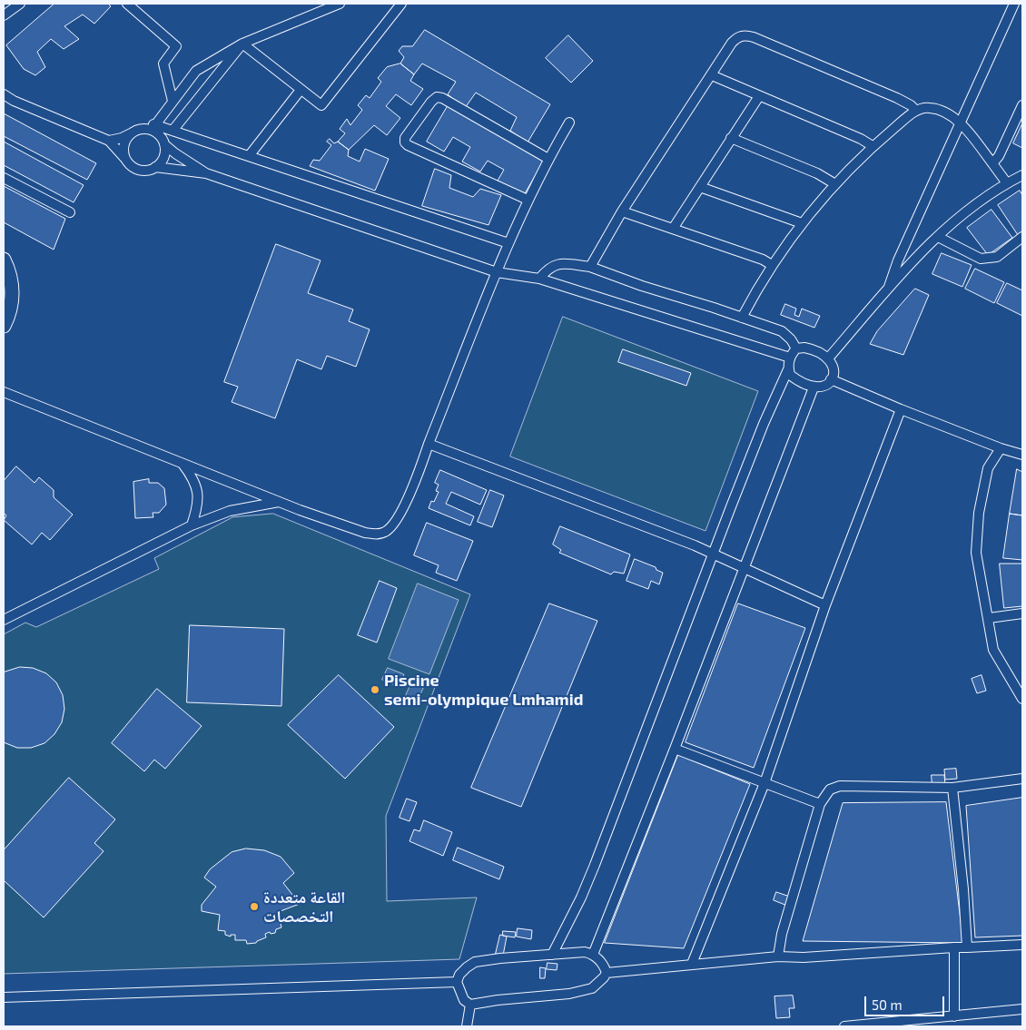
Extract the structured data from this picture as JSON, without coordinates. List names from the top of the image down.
{
  "places": ["Piscine semi-olympique Lmhamid", "القاعة متعددة التخصصات"],
  "scale_bar": "50 m"
}
